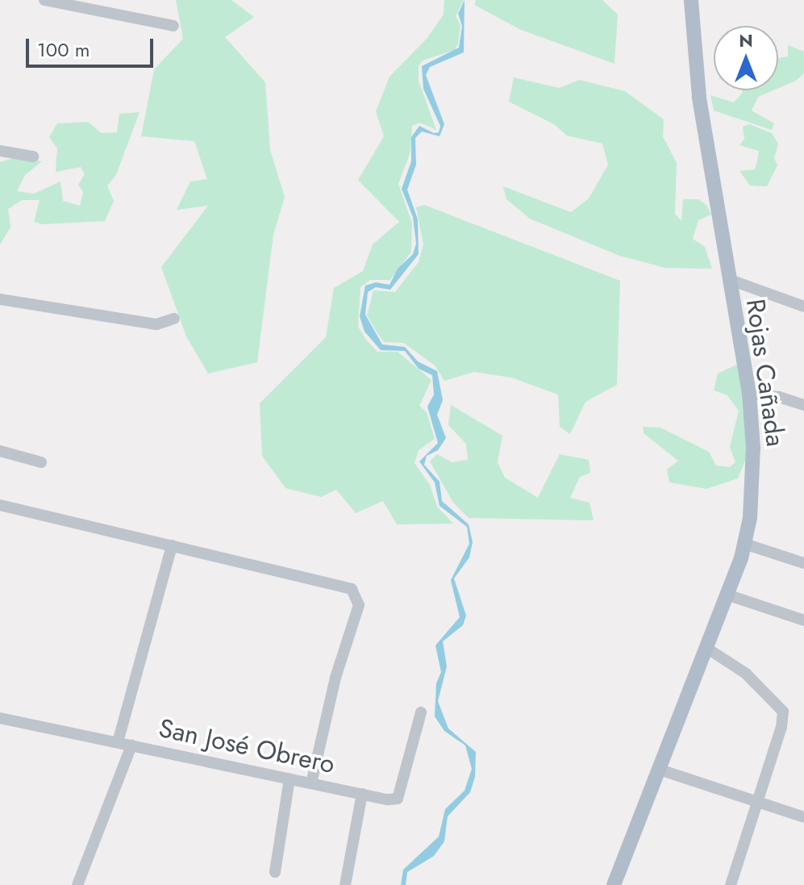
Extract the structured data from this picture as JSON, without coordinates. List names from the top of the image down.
{
  "streets": {
    "main road": ["Rojas Cañada"],
    "street": ["San José Obrero"]
  },
  "scale_bar": "100 m",
  "north": "top"
}
